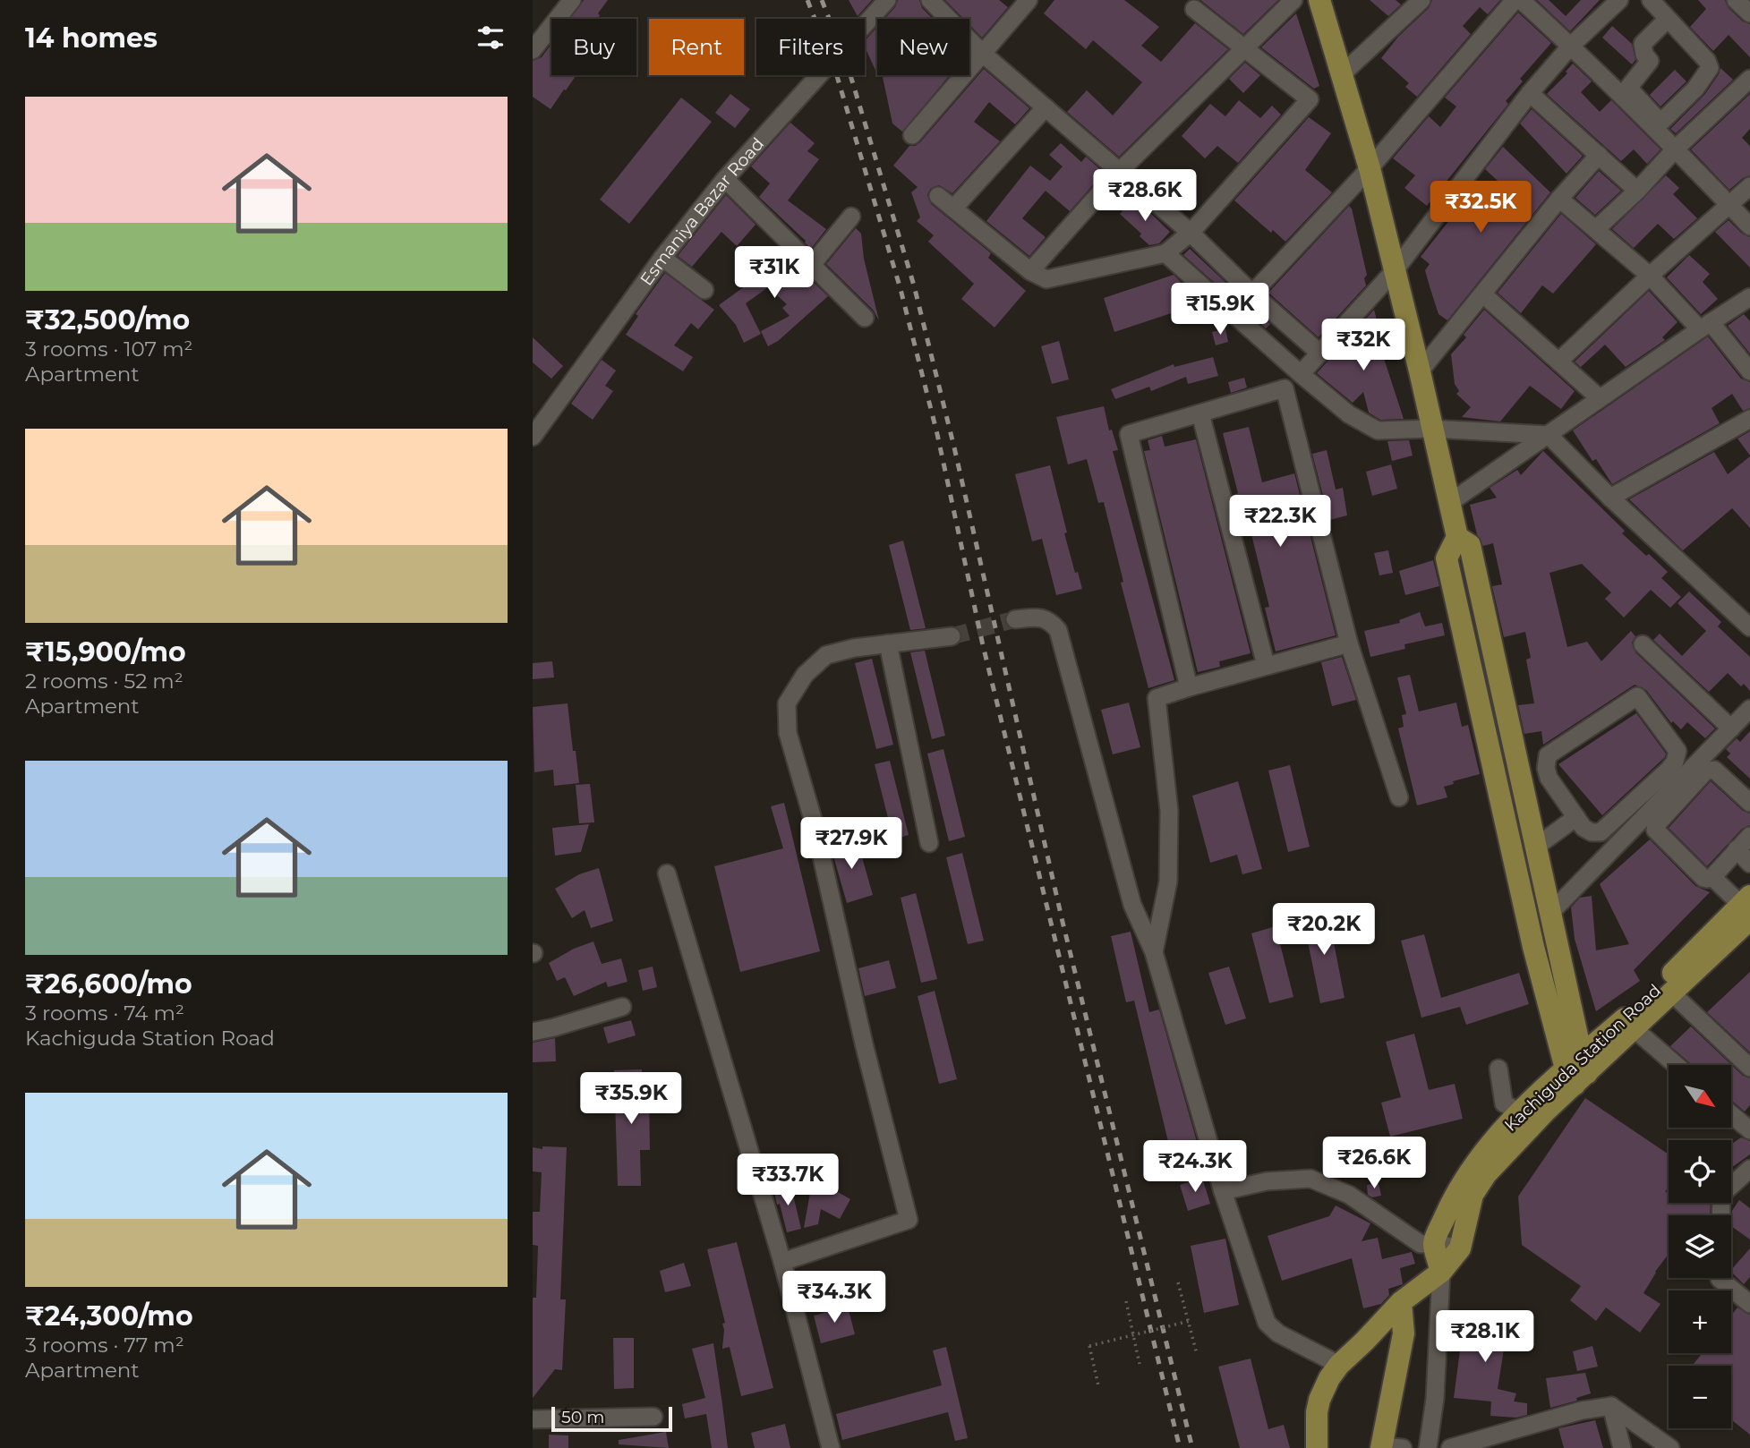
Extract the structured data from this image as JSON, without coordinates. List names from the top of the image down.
{
  "streets": {
    "main road": ["Kachiguda Station Road"],
    "street": ["Esmaniya Bazar Road"]
  },
  "scale_bar": "50 m",
  "north": "bottom right",
  "page": {
    "heading": "14 homes",
    "chip": [
      "Buy",
      "Rent",
      "Filters",
      "New"
    ],
    "list": [
      {
        "name": "₹32,500/mo",
        "note": "3 rooms · 107 m² · Apartment"
      },
      {
        "name": "₹15,900/mo",
        "note": "2 rooms · 52 m² · Apartment"
      },
      {
        "name": "₹26,600/mo",
        "note": "3 rooms · 74 m² · Kachiguda Station Road"
      },
      {
        "name": "₹24,300/mo",
        "note": "3 rooms · 77 m² · Apartment"
      }
    ],
    "price": [
      "₹28.6K",
      "₹32.5K",
      "₹31K",
      "₹15.9K",
      "₹32K",
      "₹22.3K",
      "₹27.9K",
      "₹20.2K",
      "₹35.9K",
      "₹26.6K",
      "₹24.3K",
      "₹33.7K",
      "₹34.3K",
      "₹28.1K"
    ],
    "map_buttons": ["+", "−"],
    "scale": "50 m"
  }
}
